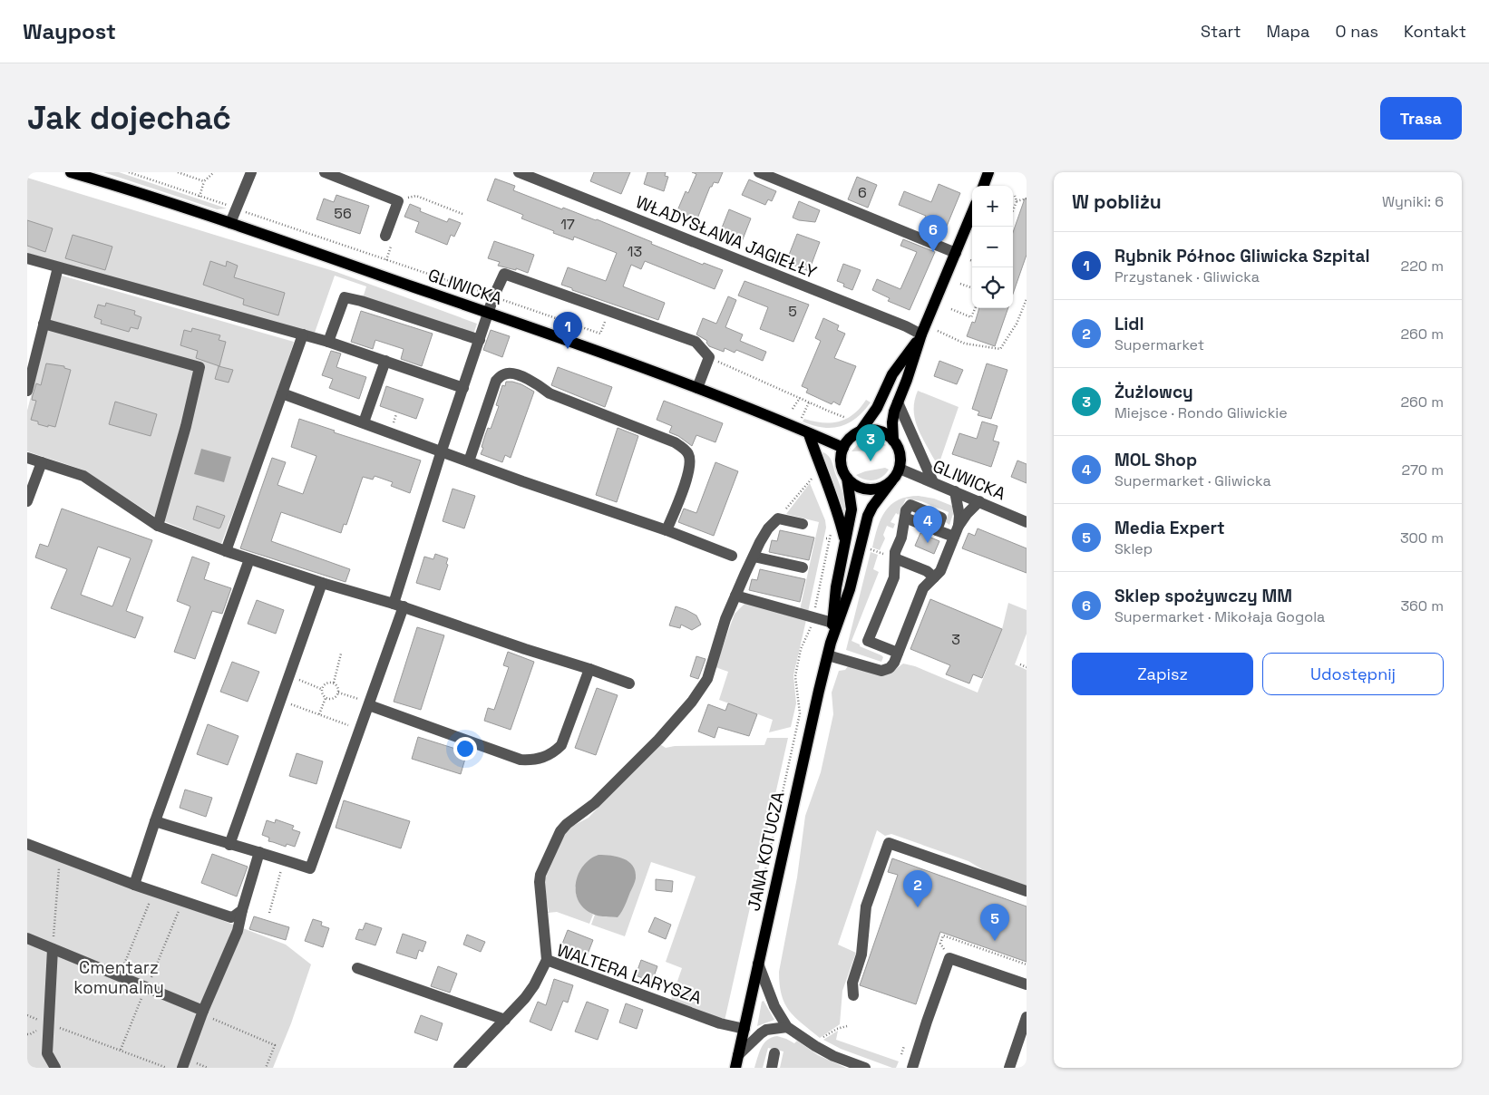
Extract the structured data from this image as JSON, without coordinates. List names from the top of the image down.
{
  "streets": {
    "main road": ["GLIWICKA", "JANA KOTUCZA"],
    "street": ["WŁADYSŁAWA JAGIEŁŁY", "WALTERA LARYSZA"]
  },
  "crossings": [
    ["GLIWICKA", "JANA KOTUCZA"],
    ["JANA KOTUCZA", "WALTERA LARYSZA"]
  ],
  "parks": ["Cmentarz komunalny"],
  "house_numbers": [
    "6",
    "56",
    "17",
    "13",
    "5",
    "3"
  ],
  "page": {
    "header": "Waypost",
    "nav": [
      "Start",
      "Mapa",
      "O nas",
      "Kontakt"
    ],
    "buttons": [
      "Trasa",
      ["Zapisz", "Udostępnij"]
    ],
    "title": "Jak dojechać",
    "heading": ["W pobliżu", "Wyniki: 6"],
    "map_buttons": ["+", "−"],
    "pins": [
      "6",
      "1",
      "3",
      "4",
      "2",
      "5"
    ],
    "list": [
      {
        "mark": "1",
        "name": "Rybnik Północ Gliwicka Szpital",
        "note": "Przystanek · Gliwicka",
        "value": "220 m"
      },
      {
        "mark": "2",
        "name": "Lidl",
        "note": "Supermarket",
        "value": "260 m"
      },
      {
        "mark": "3",
        "name": "Żużlowcy",
        "note": "Miejsce · Rondo Gliwickie",
        "value": "260 m"
      },
      {
        "mark": "4",
        "name": "MOL Shop",
        "note": "Supermarket · Gliwicka",
        "value": "270 m"
      },
      {
        "mark": "5",
        "name": "Media Expert",
        "note": "Sklep",
        "value": "300 m"
      },
      {
        "mark": "6",
        "name": "Sklep spożywczy MM",
        "note": "Supermarket · Mikołaja Gogola",
        "value": "360 m"
      }
    ]
  }
}
